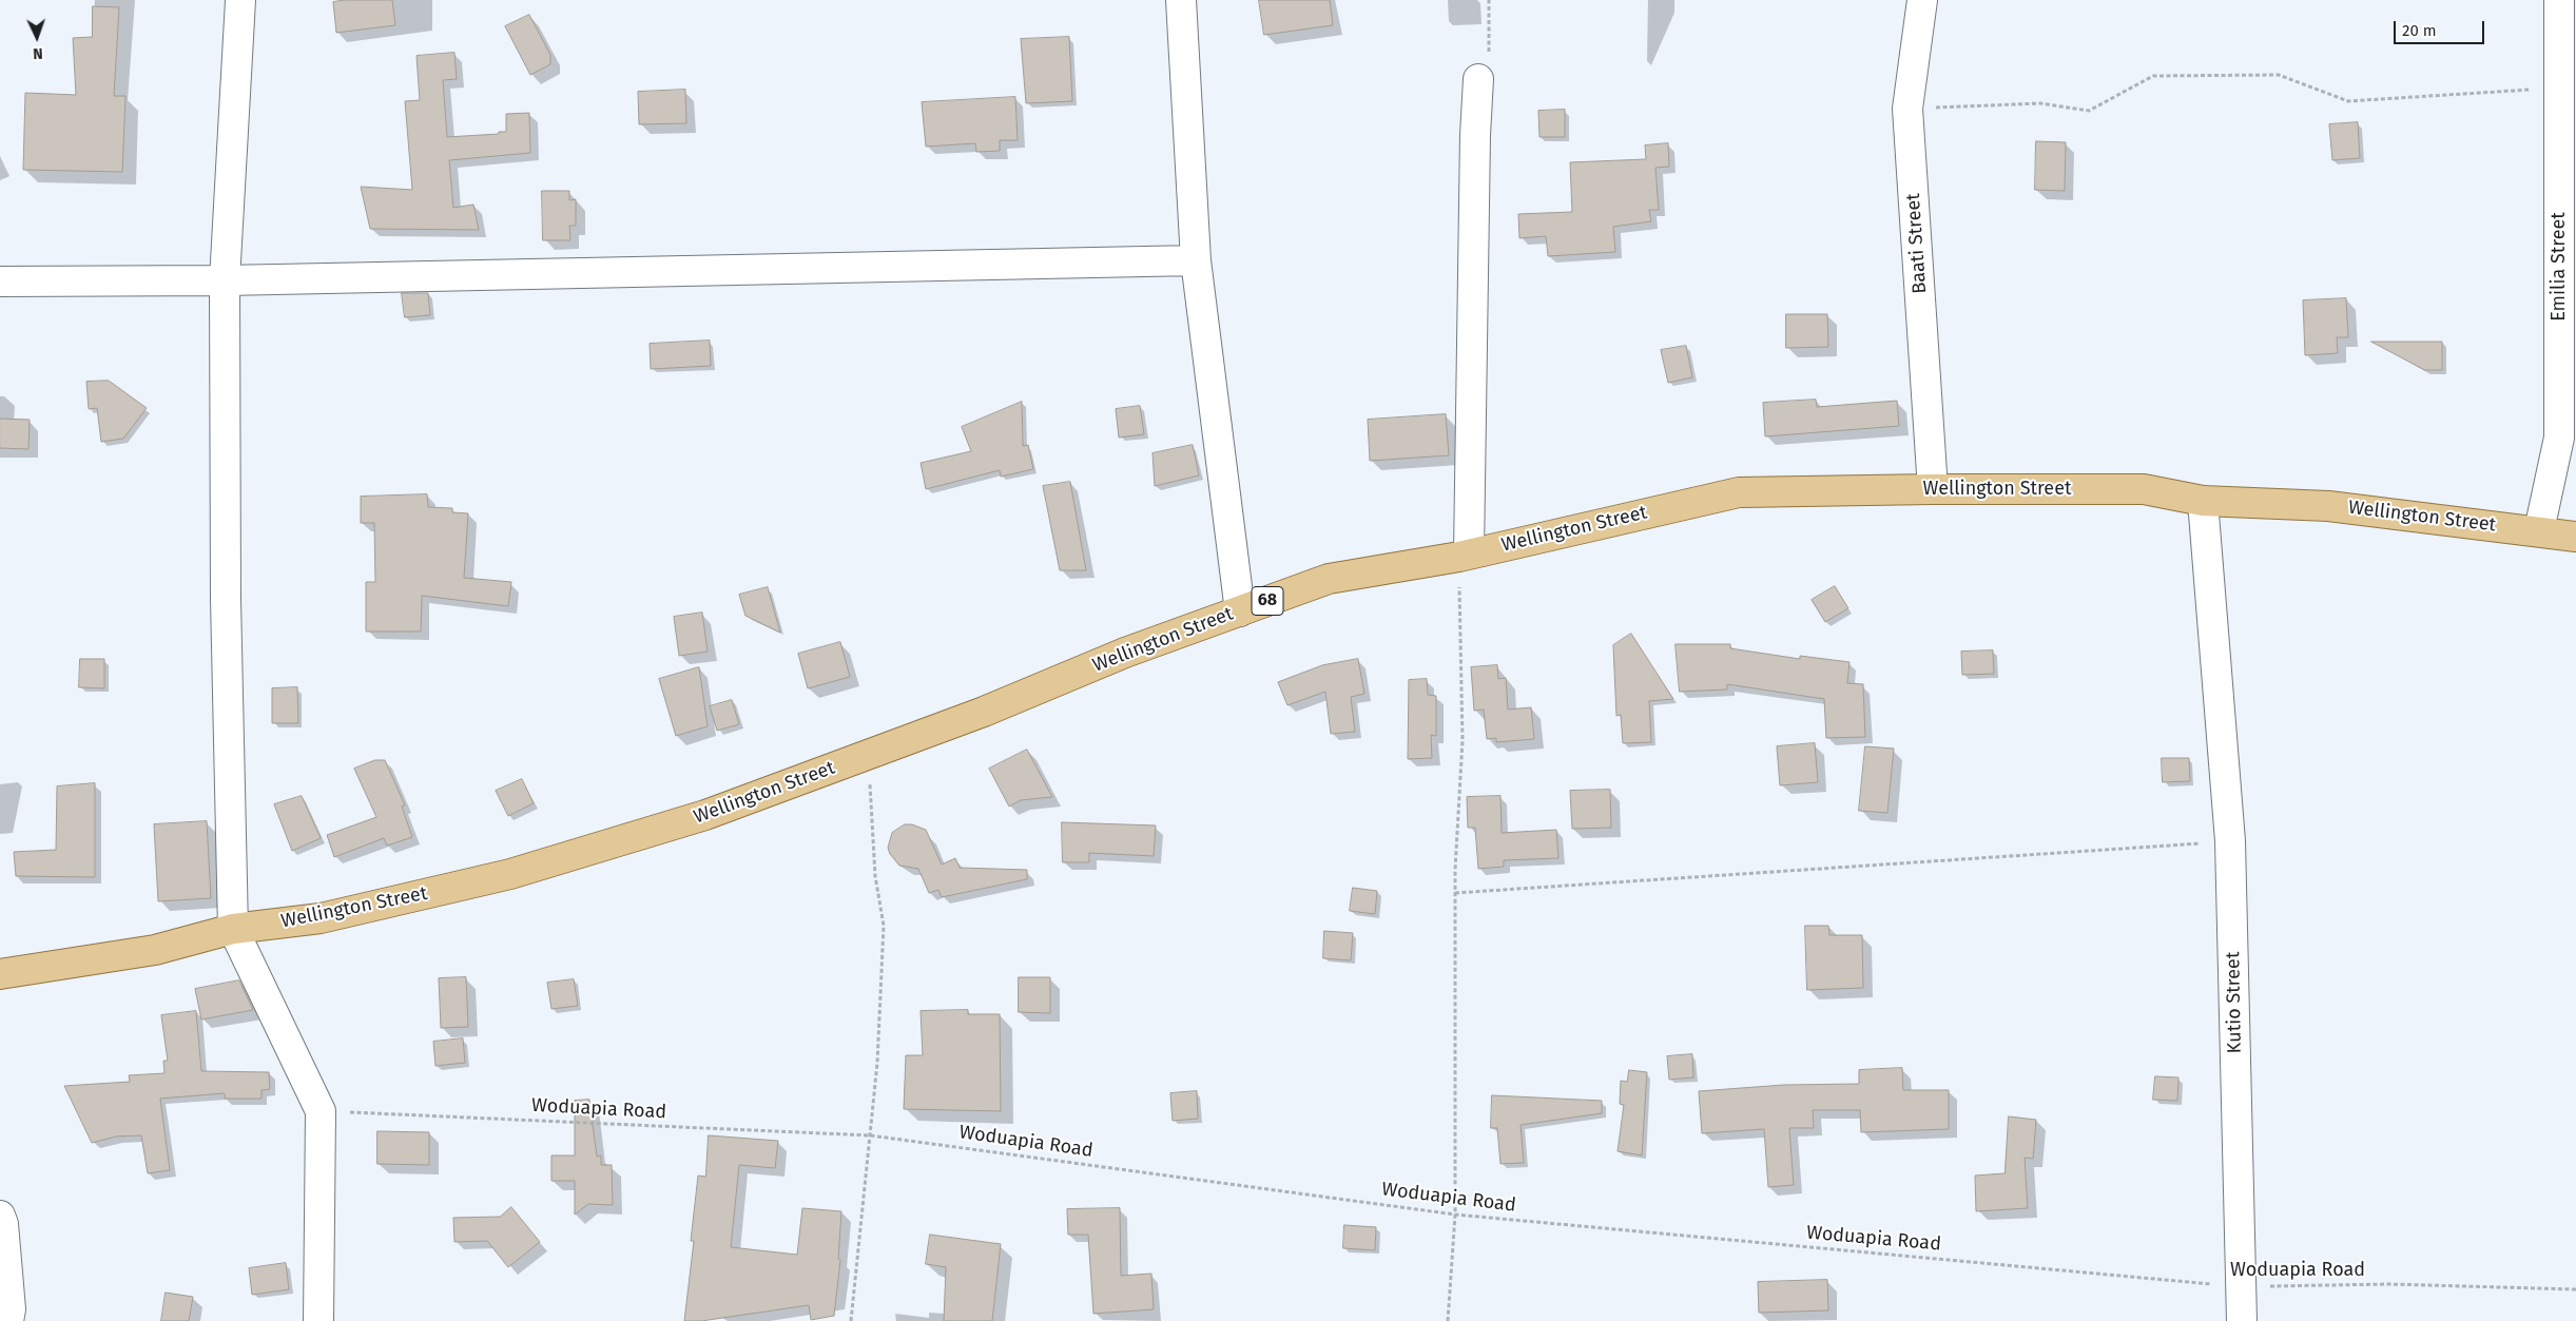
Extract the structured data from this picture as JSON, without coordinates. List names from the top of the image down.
{
  "streets": {
    "main road": ["Wellington Street", "68"],
    "street": ["Baati Street", "Emilia Street", "Kutio Street"],
    "path": ["Woduapia Road"]
  },
  "crossings": [
    ["Baati Street", "Wellington Street"],
    ["Emilia Street", "Wellington Street"],
    ["Wellington Street", "Kutio Street"],
    ["Kutio Street", "Woduapia Road"]
  ],
  "scale_bar": "20 m",
  "north": "bottom"
}
